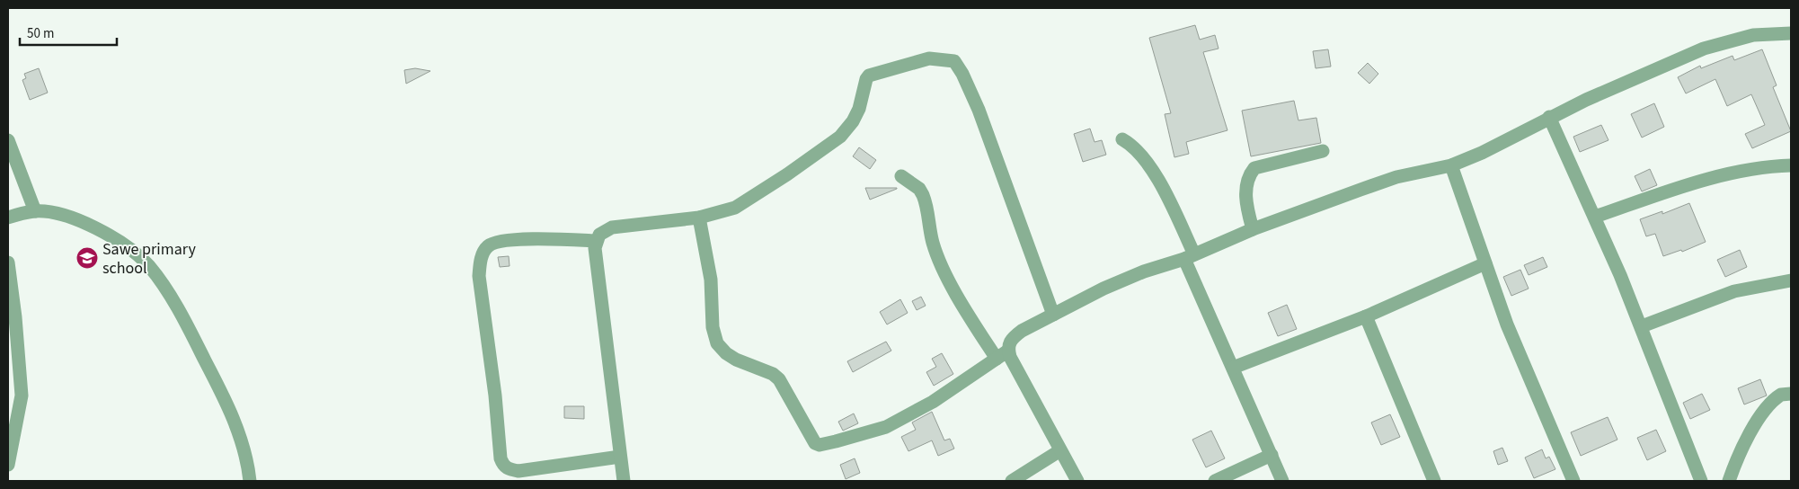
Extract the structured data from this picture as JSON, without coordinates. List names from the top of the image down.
{
  "places": {
    "school or university": ["Sawe primary school"]
  },
  "scale_bar": "50 m"
}
